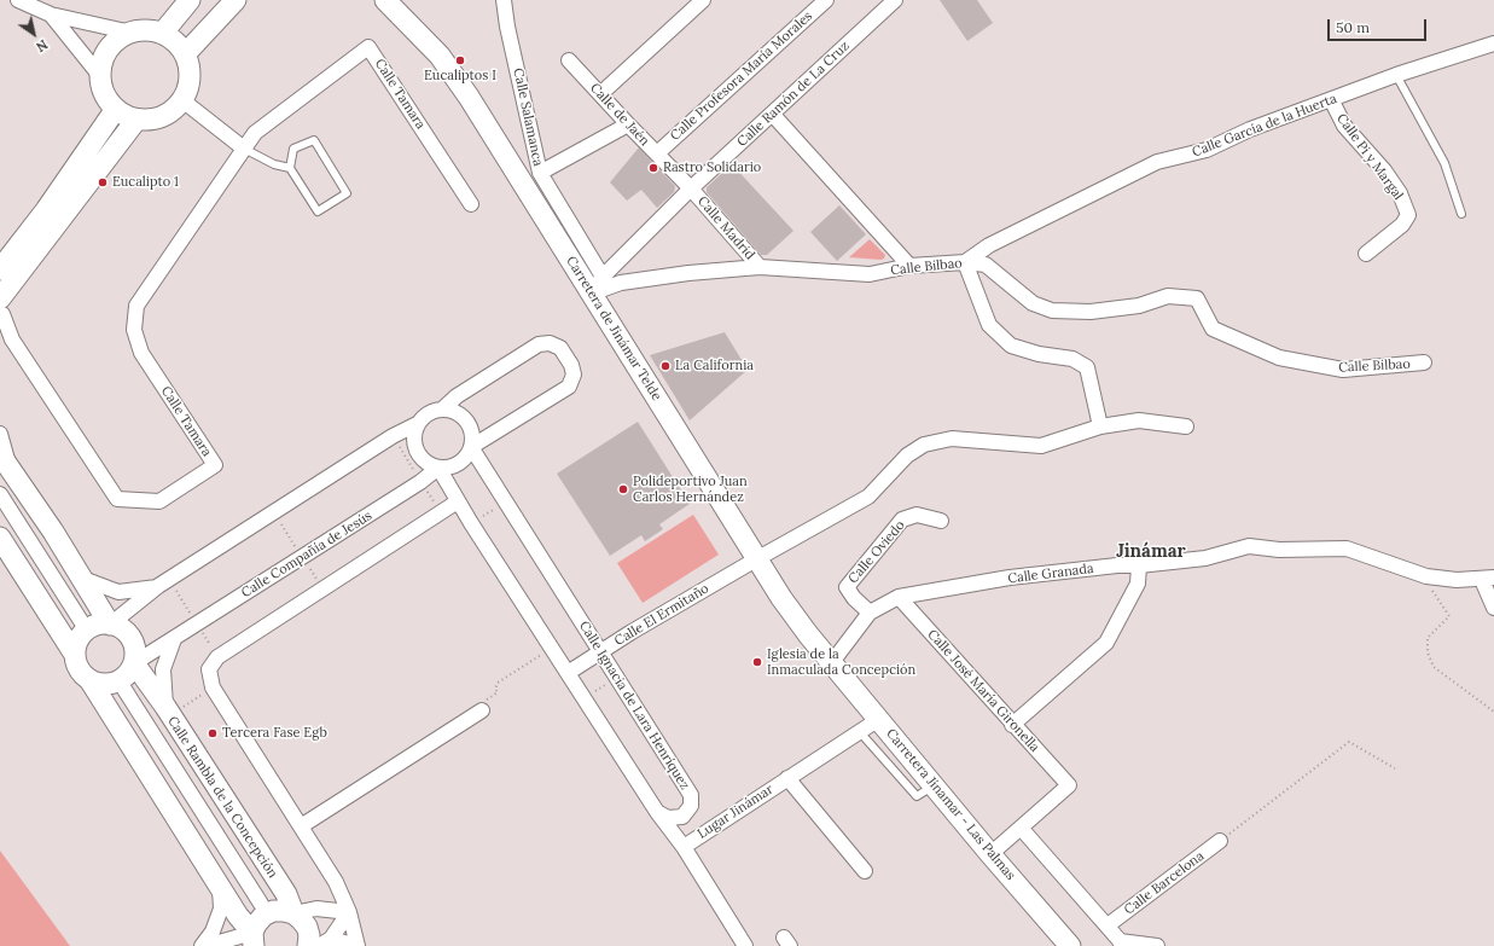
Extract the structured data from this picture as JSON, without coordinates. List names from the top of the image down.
{
  "streets": {
    "street": [
      "Calle Profesora María Morales",
      "Calle Tamara",
      "Calle Ramón de La Cruz",
      "Calle de Jaén",
      "Calle Salamanca",
      "Calle García de la Huerta",
      "Calle Pi y Margal",
      "Calle Madrid",
      "Calle Bilbao",
      "Carretera de Jinámar Telde",
      "Calle Oviedo",
      "Calle Compañía de Jesús",
      "Calle Granada",
      "Calle El Ermitaño",
      "Calle José María Gironella",
      "Calle Ignacia de Lara Henríquez",
      "Calle Rambla de la Concepción",
      "Carretera Jinamar - Las Palmas",
      "Lugar Jinámar",
      "Calle Barcelona"
    ]
  },
  "crossings": [
    ["Calle Profesora María Morales", "Calle de Jaén"],
    ["Calle Ramón de La Cruz", "Calle de Jaén"],
    ["Calle Ramón de La Cruz", "Calle Salamanca"],
    ["Calle Ramón de La Cruz", "Calle Madrid"],
    ["Calle Ramón de La Cruz", "Calle Bilbao"],
    ["Calle Ramón de La Cruz", "Carretera de Jinámar Telde"],
    ["Calle de Jaén", "Calle Madrid"],
    ["Calle Salamanca", "Calle Bilbao"],
    ["Calle Salamanca", "Carretera de Jinámar Telde"],
    ["Calle García de la Huerta", "Calle Pi y Margal"],
    ["Calle García de la Huerta", "Calle Bilbao"],
    ["Calle Madrid", "Calle Bilbao"],
    ["Calle Bilbao", "Carretera de Jinámar Telde"],
    ["Carretera de Jinámar Telde", "Calle Granada"],
    ["Carretera de Jinámar Telde", "Calle El Ermitaño"],
    ["Carretera de Jinámar Telde", "Carretera Jinamar - Las Palmas"],
    ["Calle Oviedo", "Calle Granada"],
    ["Calle Compañía de Jesús", "Calle Ignacia de Lara Henríquez"],
    ["Calle Compañía de Jesús", "Calle Rambla de la Concepción"],
    ["Calle Granada", "Calle José María Gironella"],
    ["Calle Granada", "Carretera Jinamar - Las Palmas"],
    ["Calle El Ermitaño", "Calle Ignacia de Lara Henríquez"],
    ["Carretera Jinamar - Las Palmas", "Lugar Jinámar"]
  ],
  "districts": ["Jinámar"],
  "places": [
    "Eucaliptos I",
    "Rastro Solidario",
    "Eucalipto 1",
    "La California",
    "Polideportivo Juan Carlos Hernández",
    "Iglesia de la Inmaculada Concepción",
    "Tercera Fase Egb"
  ],
  "scale_bar": "50 m",
  "north": "bottom right"
}
